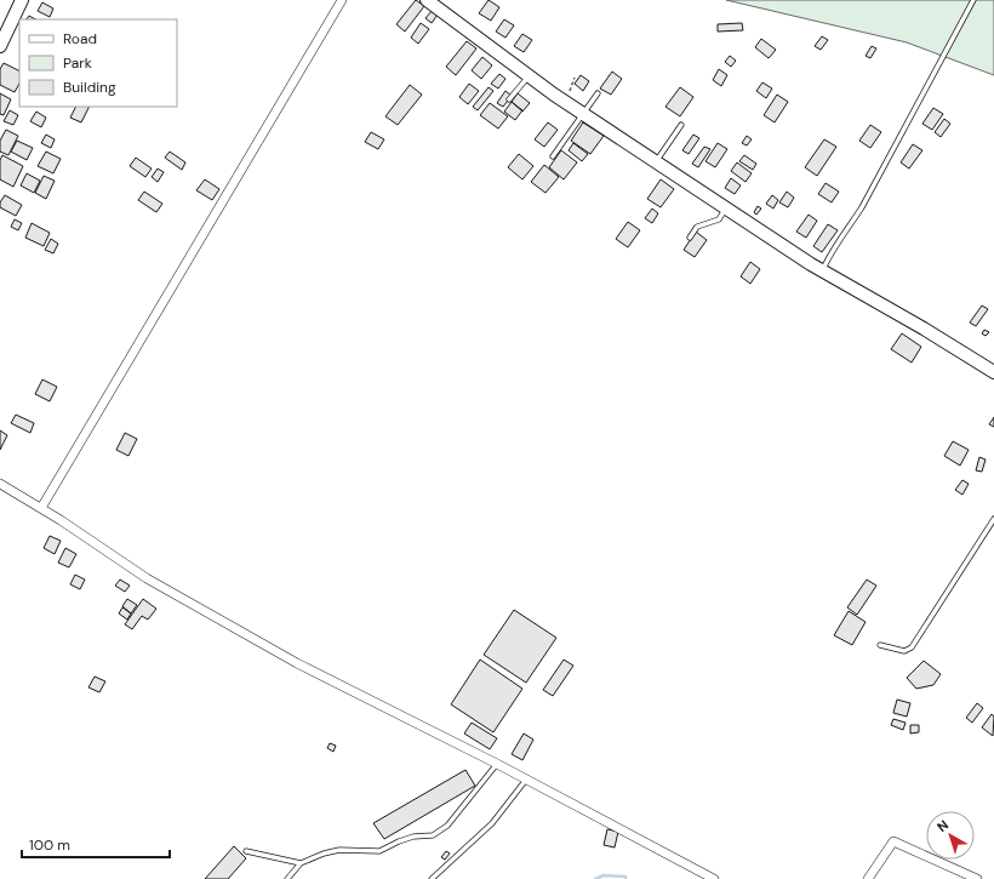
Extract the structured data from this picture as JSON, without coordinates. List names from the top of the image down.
{
  "legend": ["Road", "Park", "Building"],
  "scale_bar": "100 m",
  "north": "top left"
}
